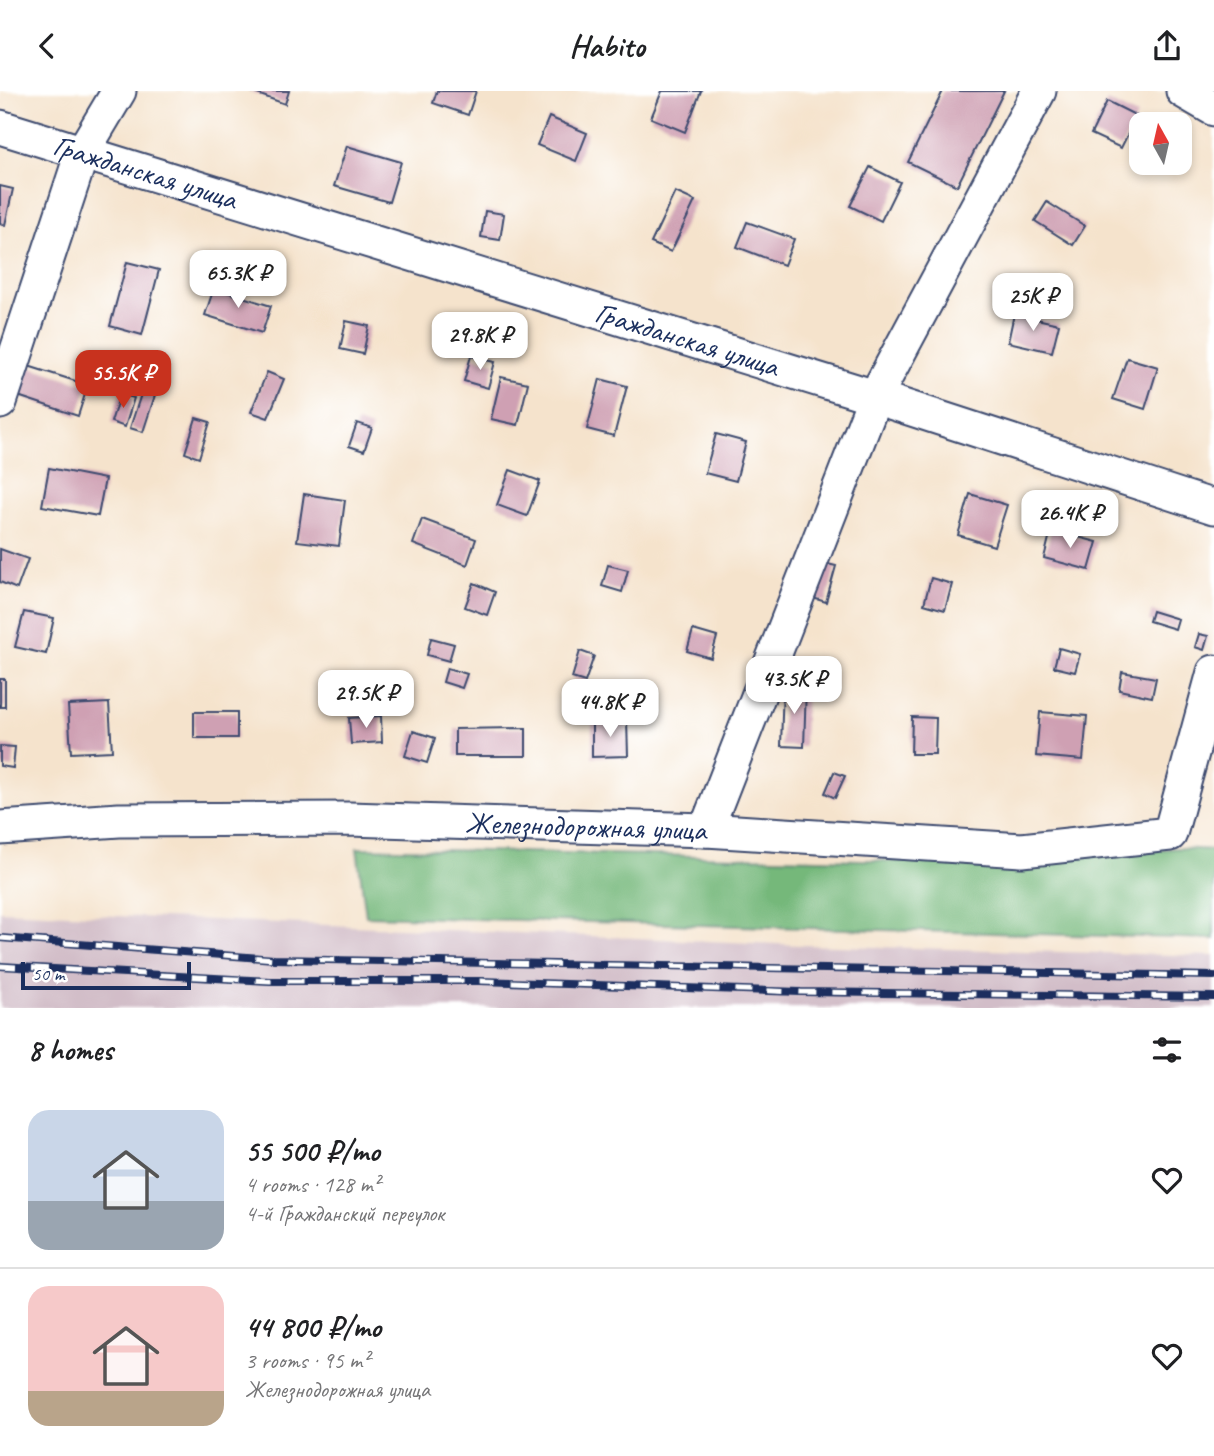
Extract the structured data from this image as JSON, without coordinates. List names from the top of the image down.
{
  "streets": {
    "street": ["Гражданская улица", "Железнодорожная улица"]
  },
  "scale_bar": "50 m",
  "north": "top",
  "page": {
    "header": "Habito",
    "price": [
      "65.3K ₽",
      "25K ₽",
      "29.8K ₽",
      "55.5K ₽",
      "26.4K ₽",
      "43.5K ₽",
      "29.5K ₽",
      "44.8K ₽"
    ],
    "scale": "50 m",
    "heading": "8 homes",
    "list": [
      {
        "name": "55 500 ₽/mo",
        "note": "4 rooms · 128 m² · 4-й Гражданский переулок"
      },
      {
        "name": "44 800 ₽/mo",
        "note": "3 rooms · 95 m² · Железнодорожная улица"
      }
    ]
  }
}
